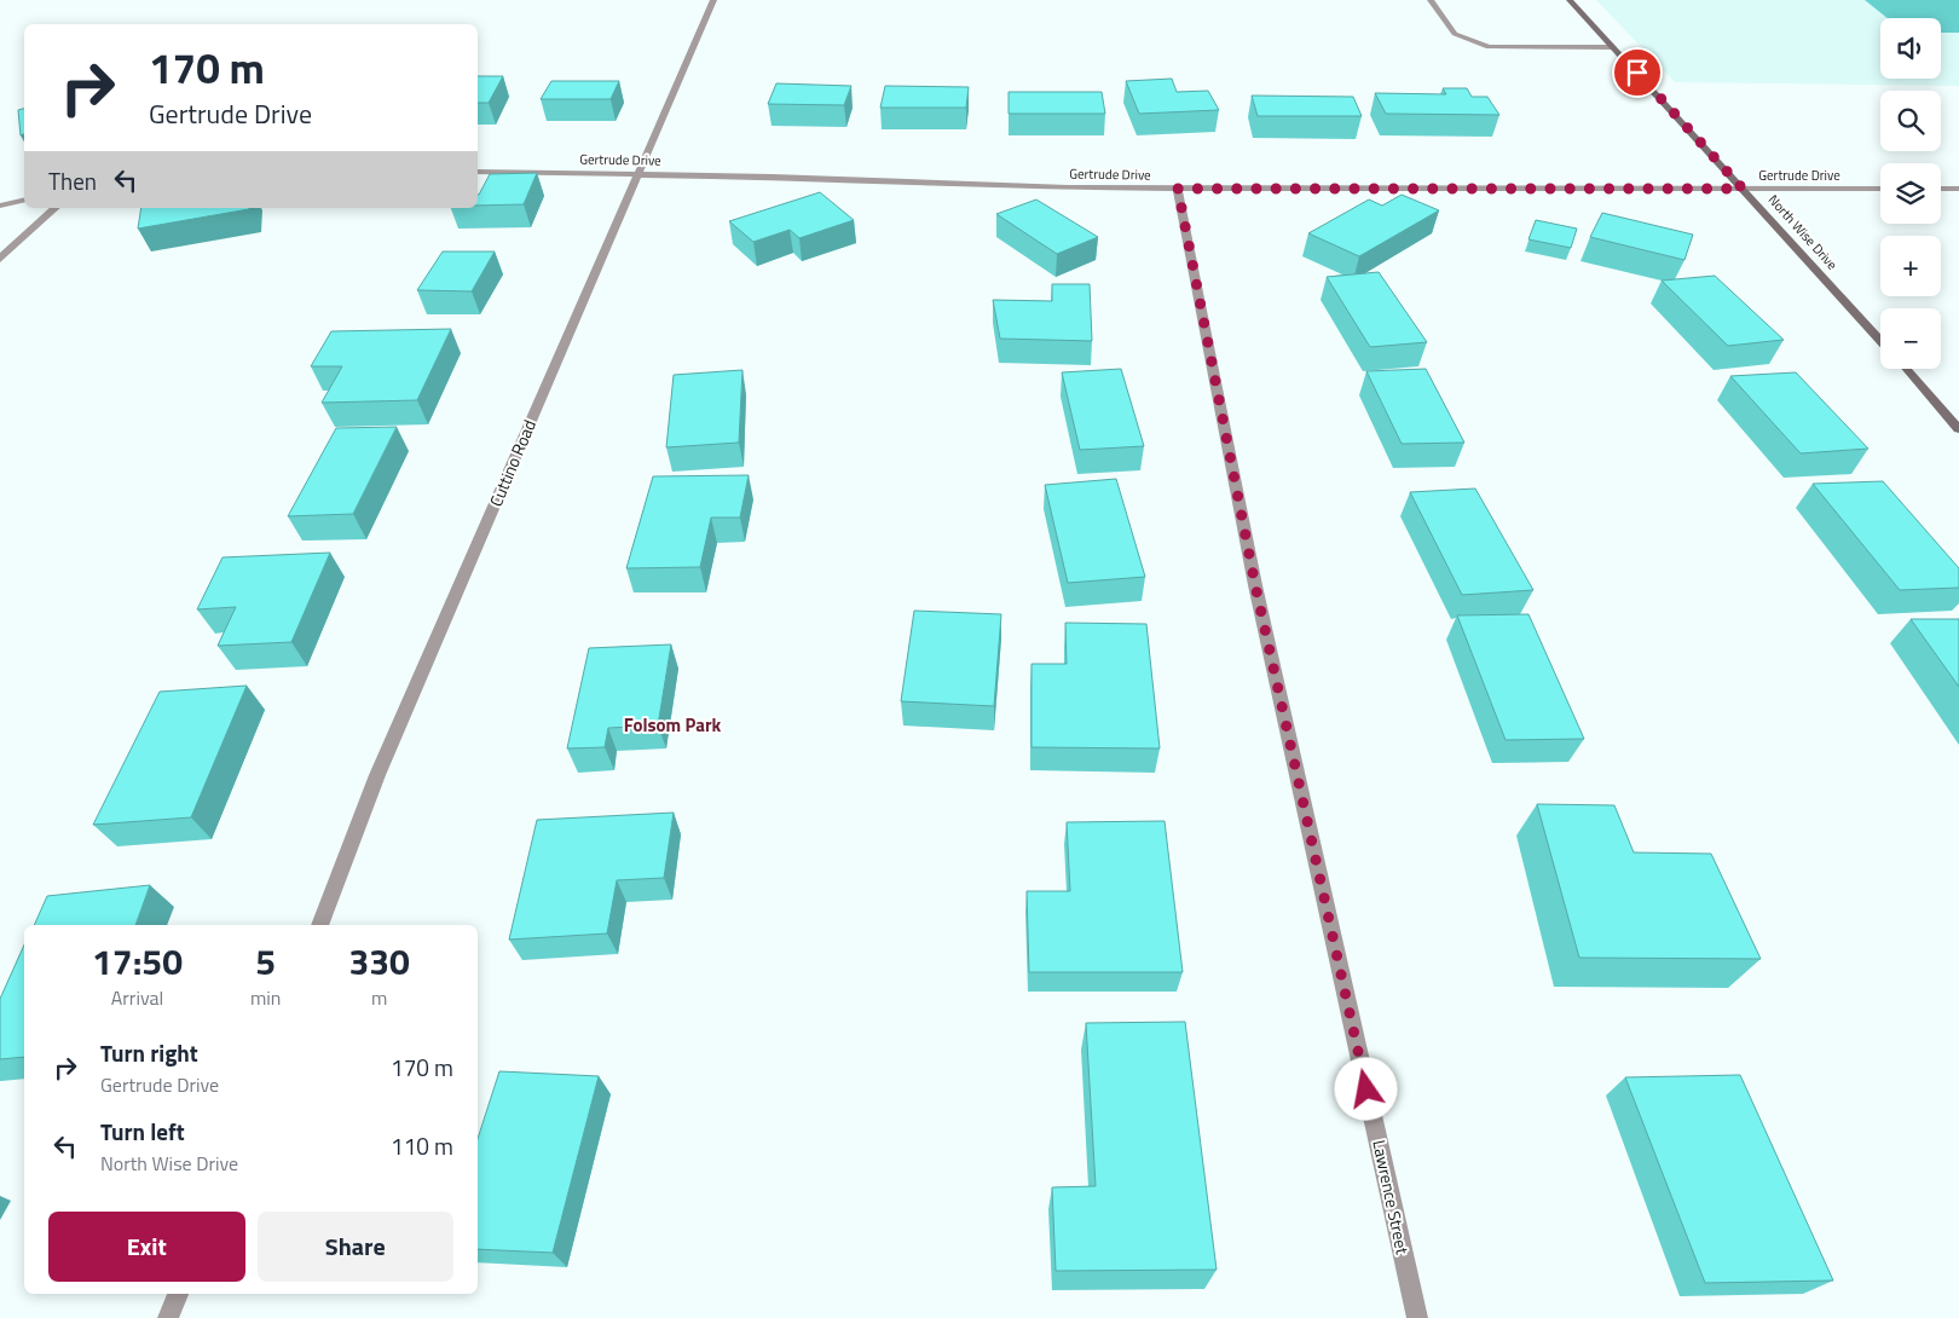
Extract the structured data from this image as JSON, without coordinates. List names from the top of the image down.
{
  "streets": {
    "street": [
      "Gertrude Drive",
      "North Wise Drive",
      "Cuttino Road",
      "Lawrence Street"
    ]
  },
  "crossings": [
    ["Gertrude Drive", "North Wise Drive"],
    ["Gertrude Drive", "Cuttino Road"],
    ["Gertrude Drive", "Lawrence Street"]
  ],
  "districts": ["Folsom Park"],
  "page": {
    "map_buttons": ["+", "−"],
    "turn": ["170 m", "Gertrude Drive"],
    "then": "Then",
    "eta": [
      "17:50",
      "Arrival",
      "5",
      "min",
      "330",
      "m"
    ],
    "list": [
      {
        "name": "Turn right",
        "note": "Gertrude Drive",
        "value": "170 m"
      },
      {
        "name": "Turn left",
        "note": "North Wise Drive",
        "value": "110 m"
      }
    ],
    "buttons": ["Exit", "Share"]
  }
}
